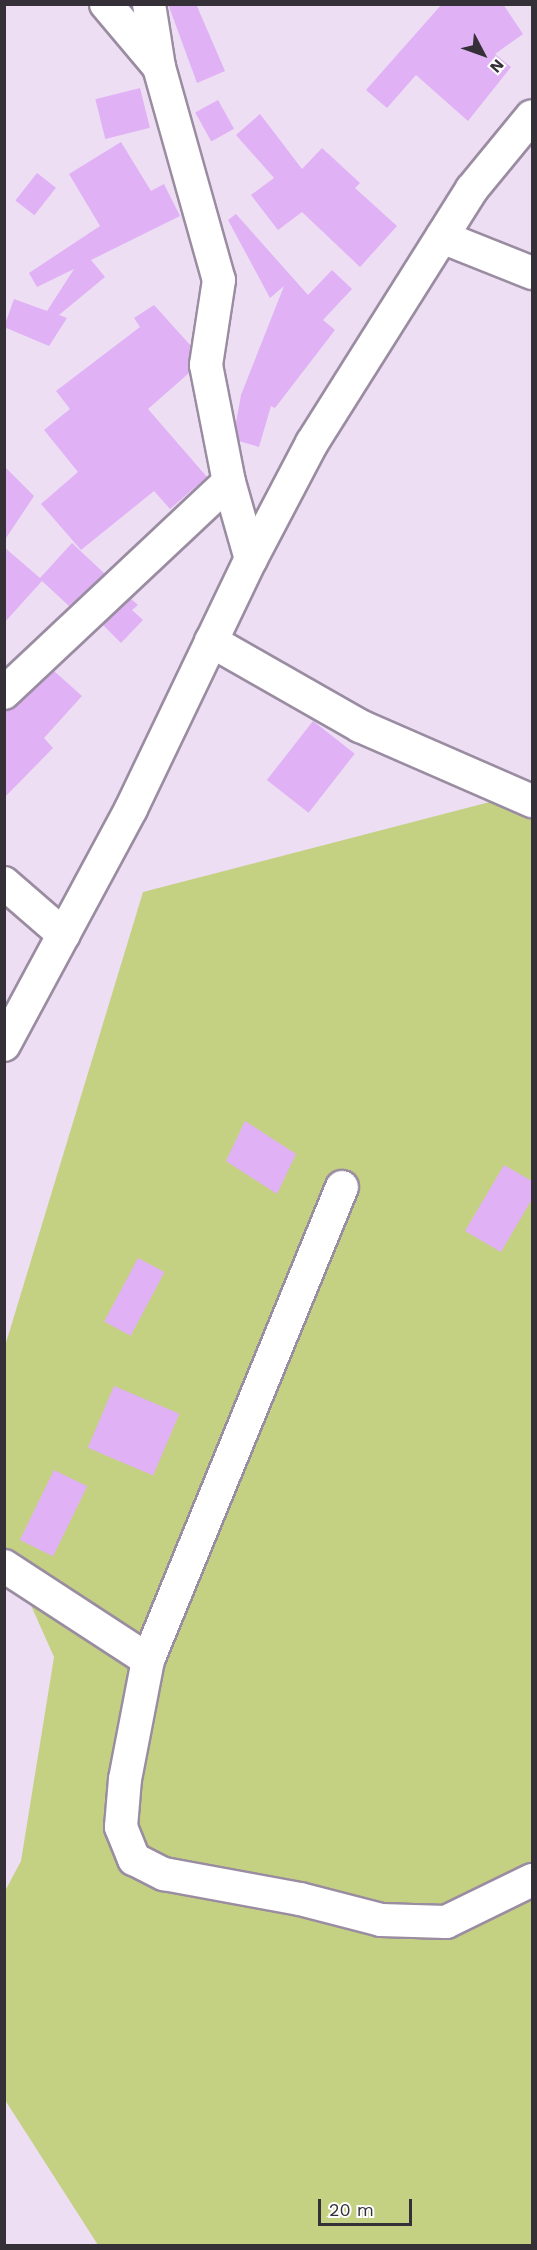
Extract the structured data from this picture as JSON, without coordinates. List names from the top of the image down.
{
  "scale_bar": "20 m",
  "north": "bottom right"
}
